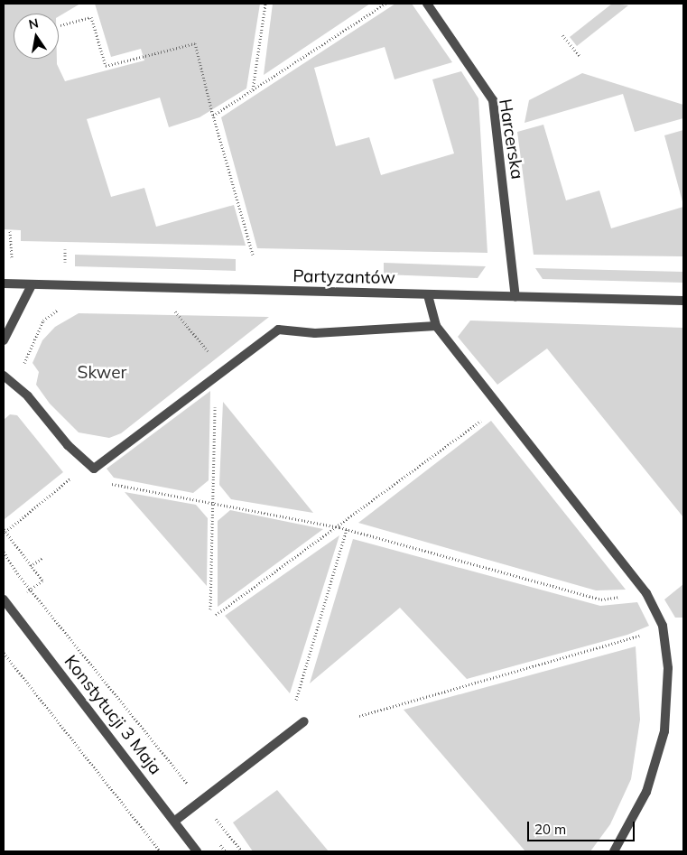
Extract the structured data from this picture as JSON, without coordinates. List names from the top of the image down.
{
  "streets": {
    "street": ["Harcerska", "Partyzantów", "Konstytucji 3 Maja"]
  },
  "crossings": [
    ["Harcerska", "Partyzantów"]
  ],
  "parks": ["Skwer"],
  "scale_bar": "20 m",
  "north": "top"
}
